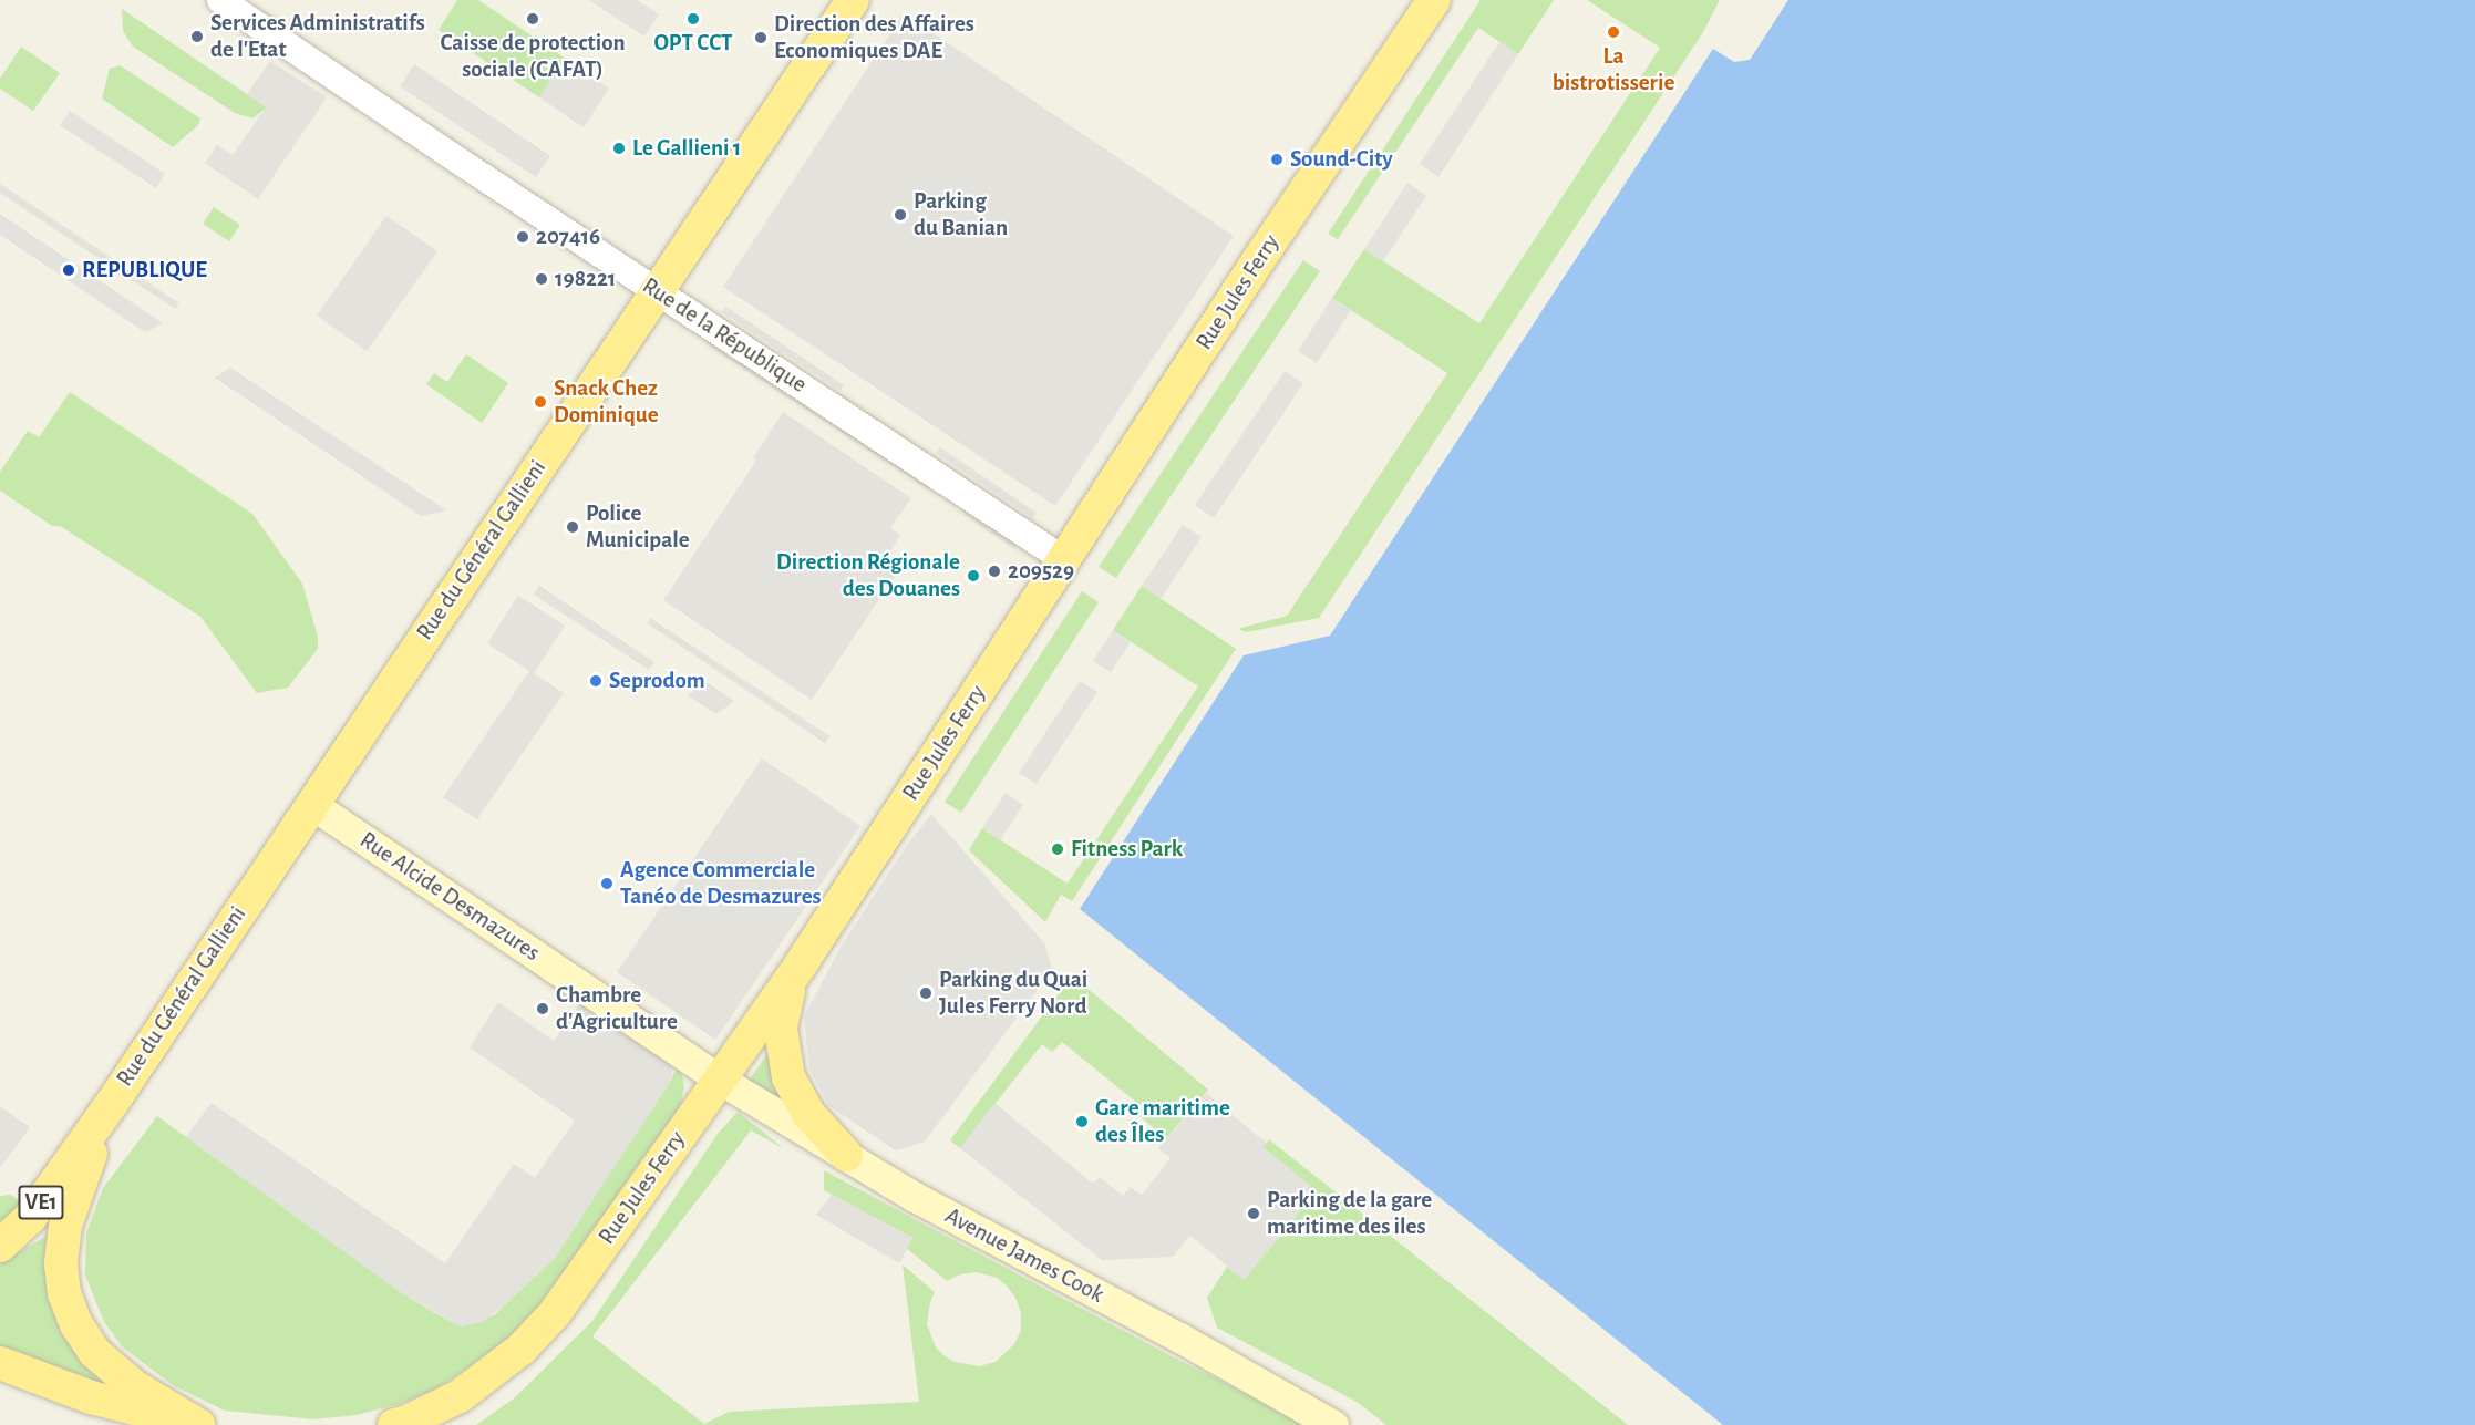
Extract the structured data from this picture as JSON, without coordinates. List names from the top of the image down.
{
  "streets": {
    "main road": [
      "Rue Jules Ferry",
      "Rue du Général Gallieni",
      "Rue Alcide Desmazures",
      "VE1",
      "Avenue James Cook"
    ],
    "street": ["Rue de la République"]
  },
  "crossings": [
    ["Rue Jules Ferry", "Rue de la République"],
    ["Rue Jules Ferry", "Rue Alcide Desmazures"],
    ["Rue Jules Ferry", "Avenue James Cook"],
    ["Rue de la République", "Rue du Général Gallieni"],
    ["Rue du Général Gallieni", "Rue Alcide Desmazures"],
    ["Rue Alcide Desmazures", "Avenue James Cook"]
  ],
  "places": [
    "Caisse de protection sociale (CAFAT)",
    "OPT CCT",
    "La bistrotisserie",
    "Services Administratifs de l'Etat",
    "Direction des Affaires Economiques DAE",
    "Le Gallieni 1",
    "Sound-City",
    "Parking du Banian",
    "207416",
    "REPUBLIQUE",
    "198221",
    "Snack Chez Dominique",
    "Police Municipale",
    "209529",
    "Direction Régionale des Douanes",
    "Seprodom",
    "Fitness Park",
    "Agence Commerciale Tanéo de Desmazures",
    "Parking du Quai Jules Ferry Nord",
    "Chambre d'Agriculture",
    "Gare maritime des Îles",
    "Parking de la gare maritime des iles"
  ]
}
